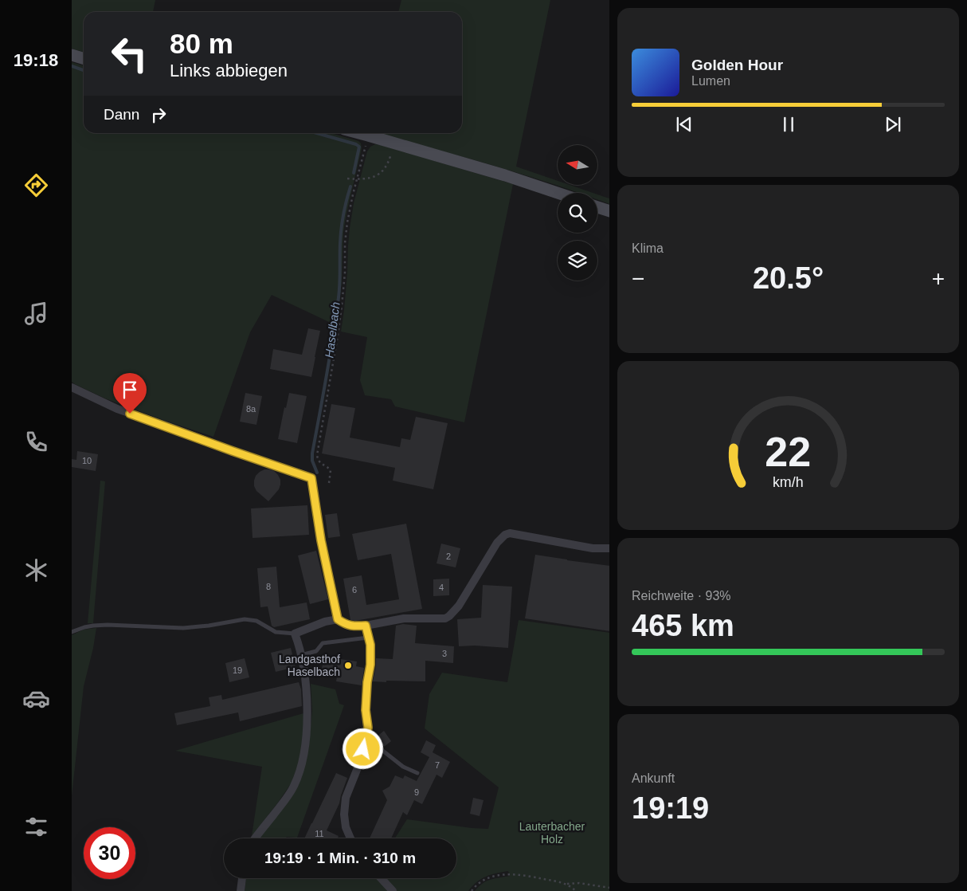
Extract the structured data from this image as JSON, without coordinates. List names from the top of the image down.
{
  "water": ["Haselbach"],
  "parks": ["Lauterbacher Holz"],
  "places": ["Landgasthof Haselbach"],
  "house_numbers": [
    "8a",
    "10",
    "2",
    "8",
    "4",
    "6",
    "3",
    "19",
    "7",
    "9",
    "11"
  ],
  "north": "left",
  "page": {
    "tabs": "19:18",
    "turn": ["80 m", "Links abbiegen"],
    "song": ["Golden Hour", "Lumen"],
    "then": "Dann",
    "tile": [
      "Klima",
      ["Reichweite · 93%", "465 km"],
      ["Ankunft", "19:19"]
    ],
    "heat": ["−", "20.5°", "+"],
    "limit": "30",
    "trip": "19:19 · 1 Min. · 310 m",
    "gauge": ["22", "km/h"]
  }
}
